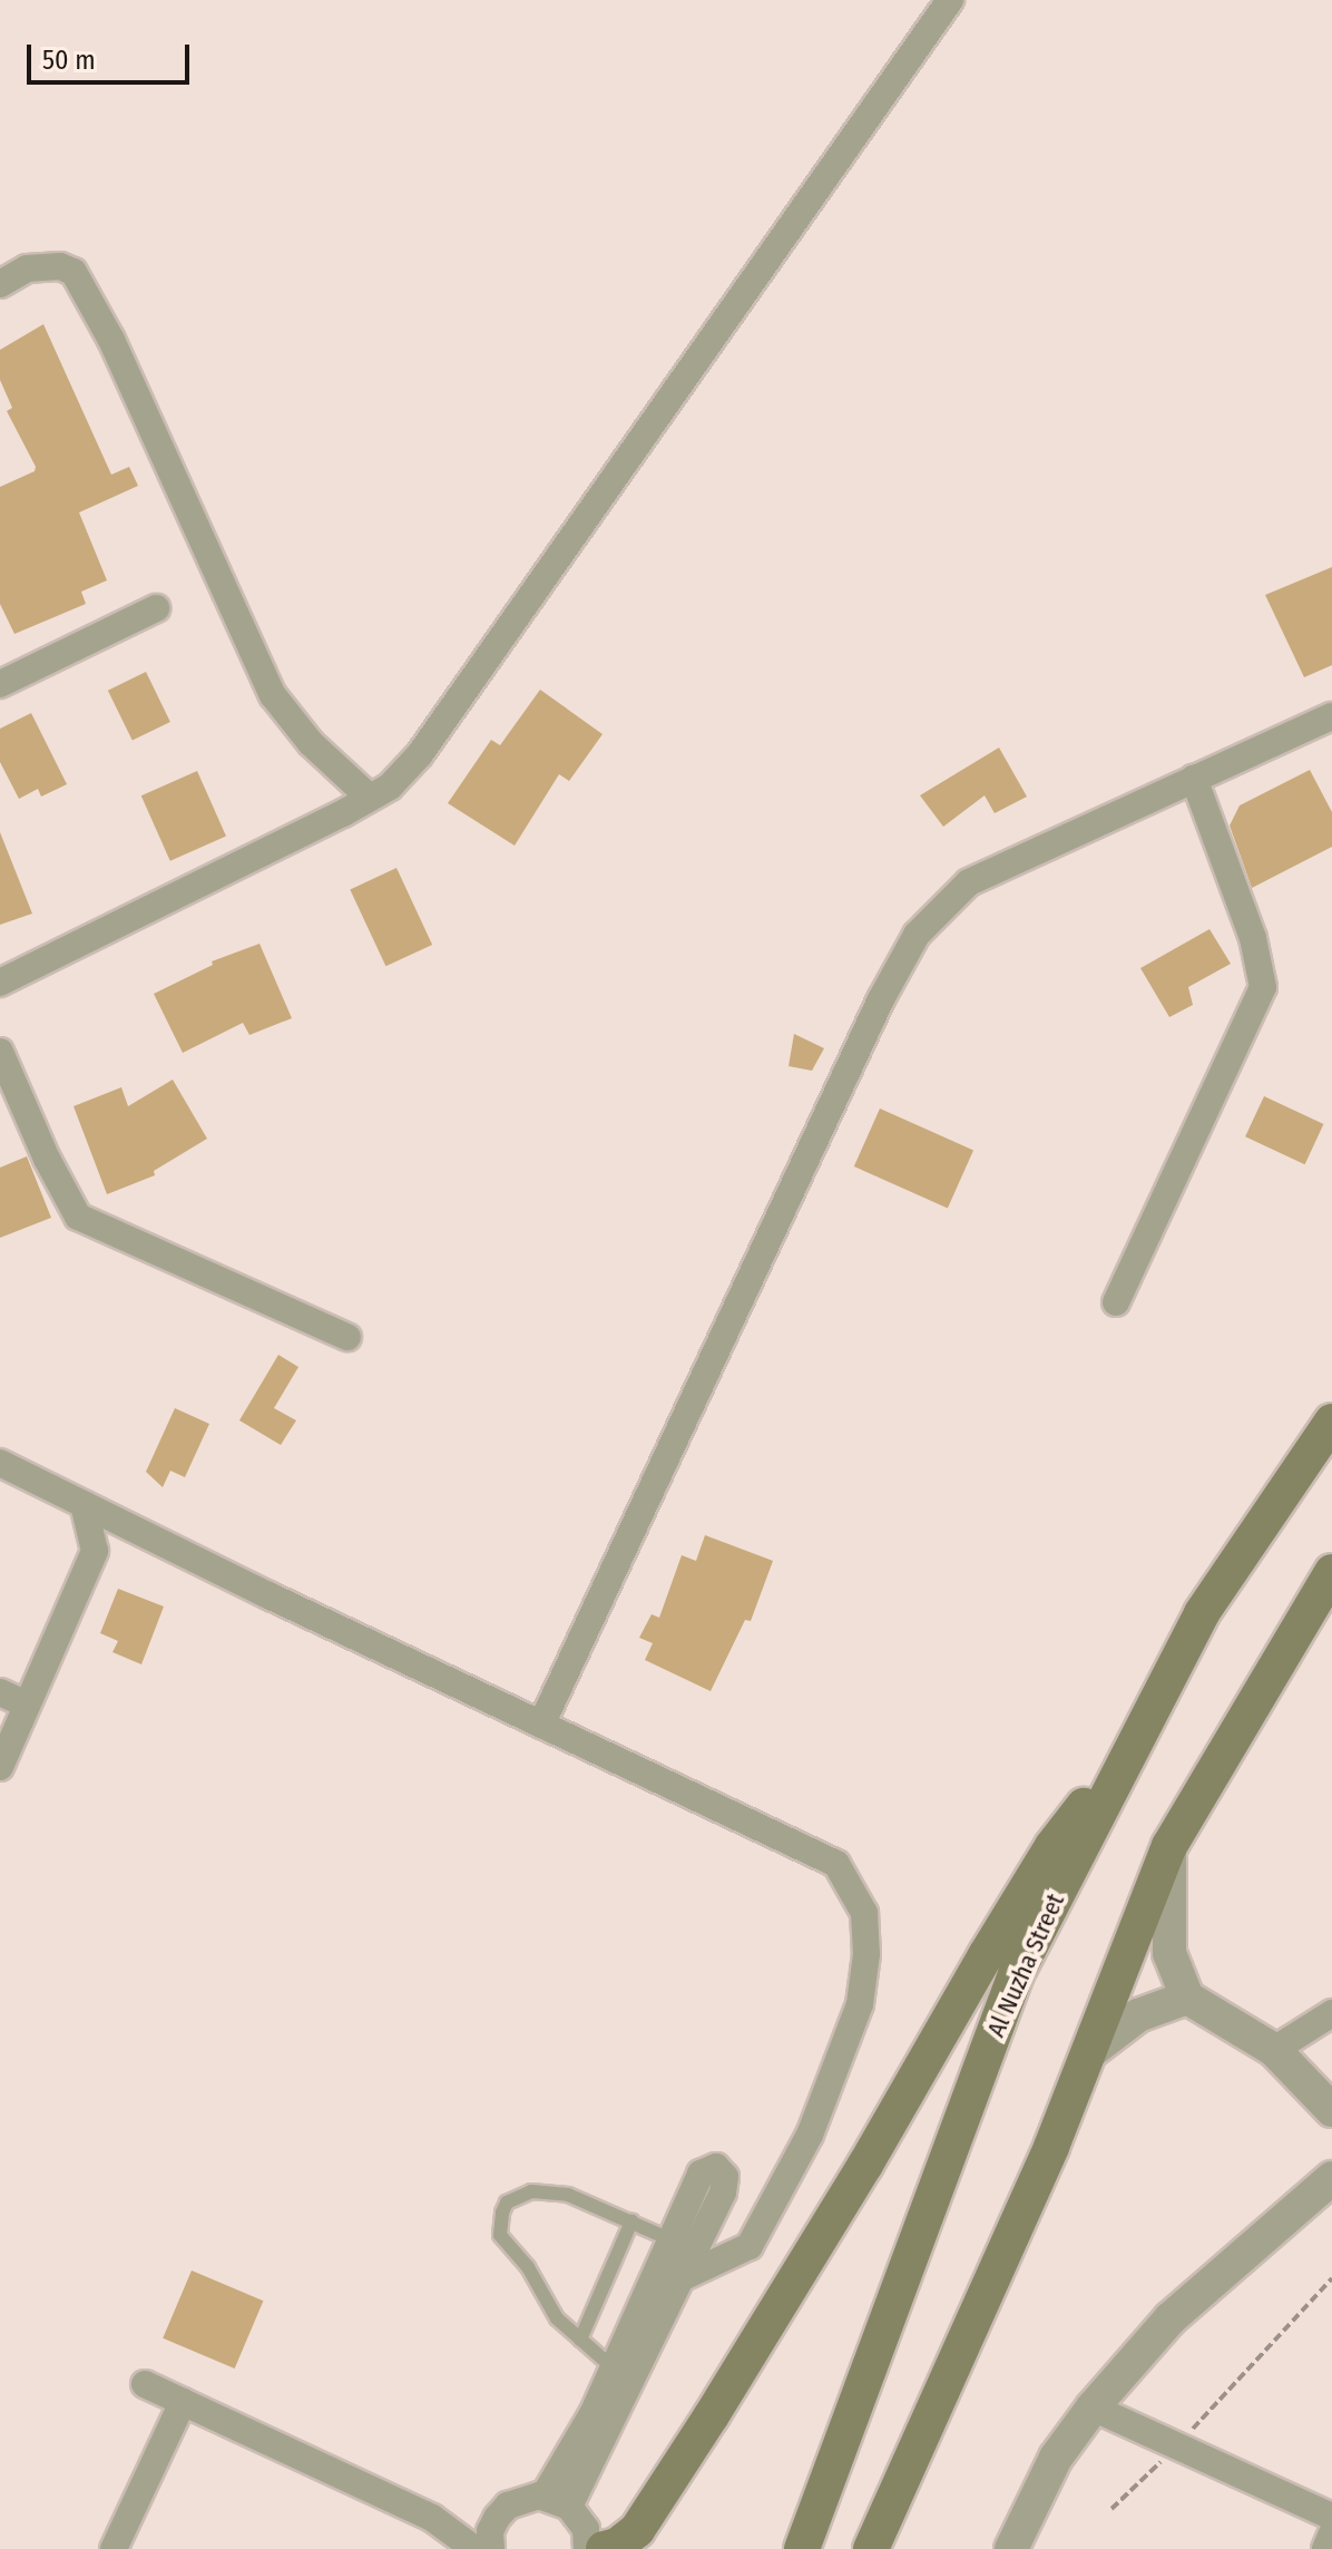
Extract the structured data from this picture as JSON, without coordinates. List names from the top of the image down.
{
  "streets": {
    "main road": ["Al Nuzha Street"]
  },
  "scale_bar": "50 m"
}
